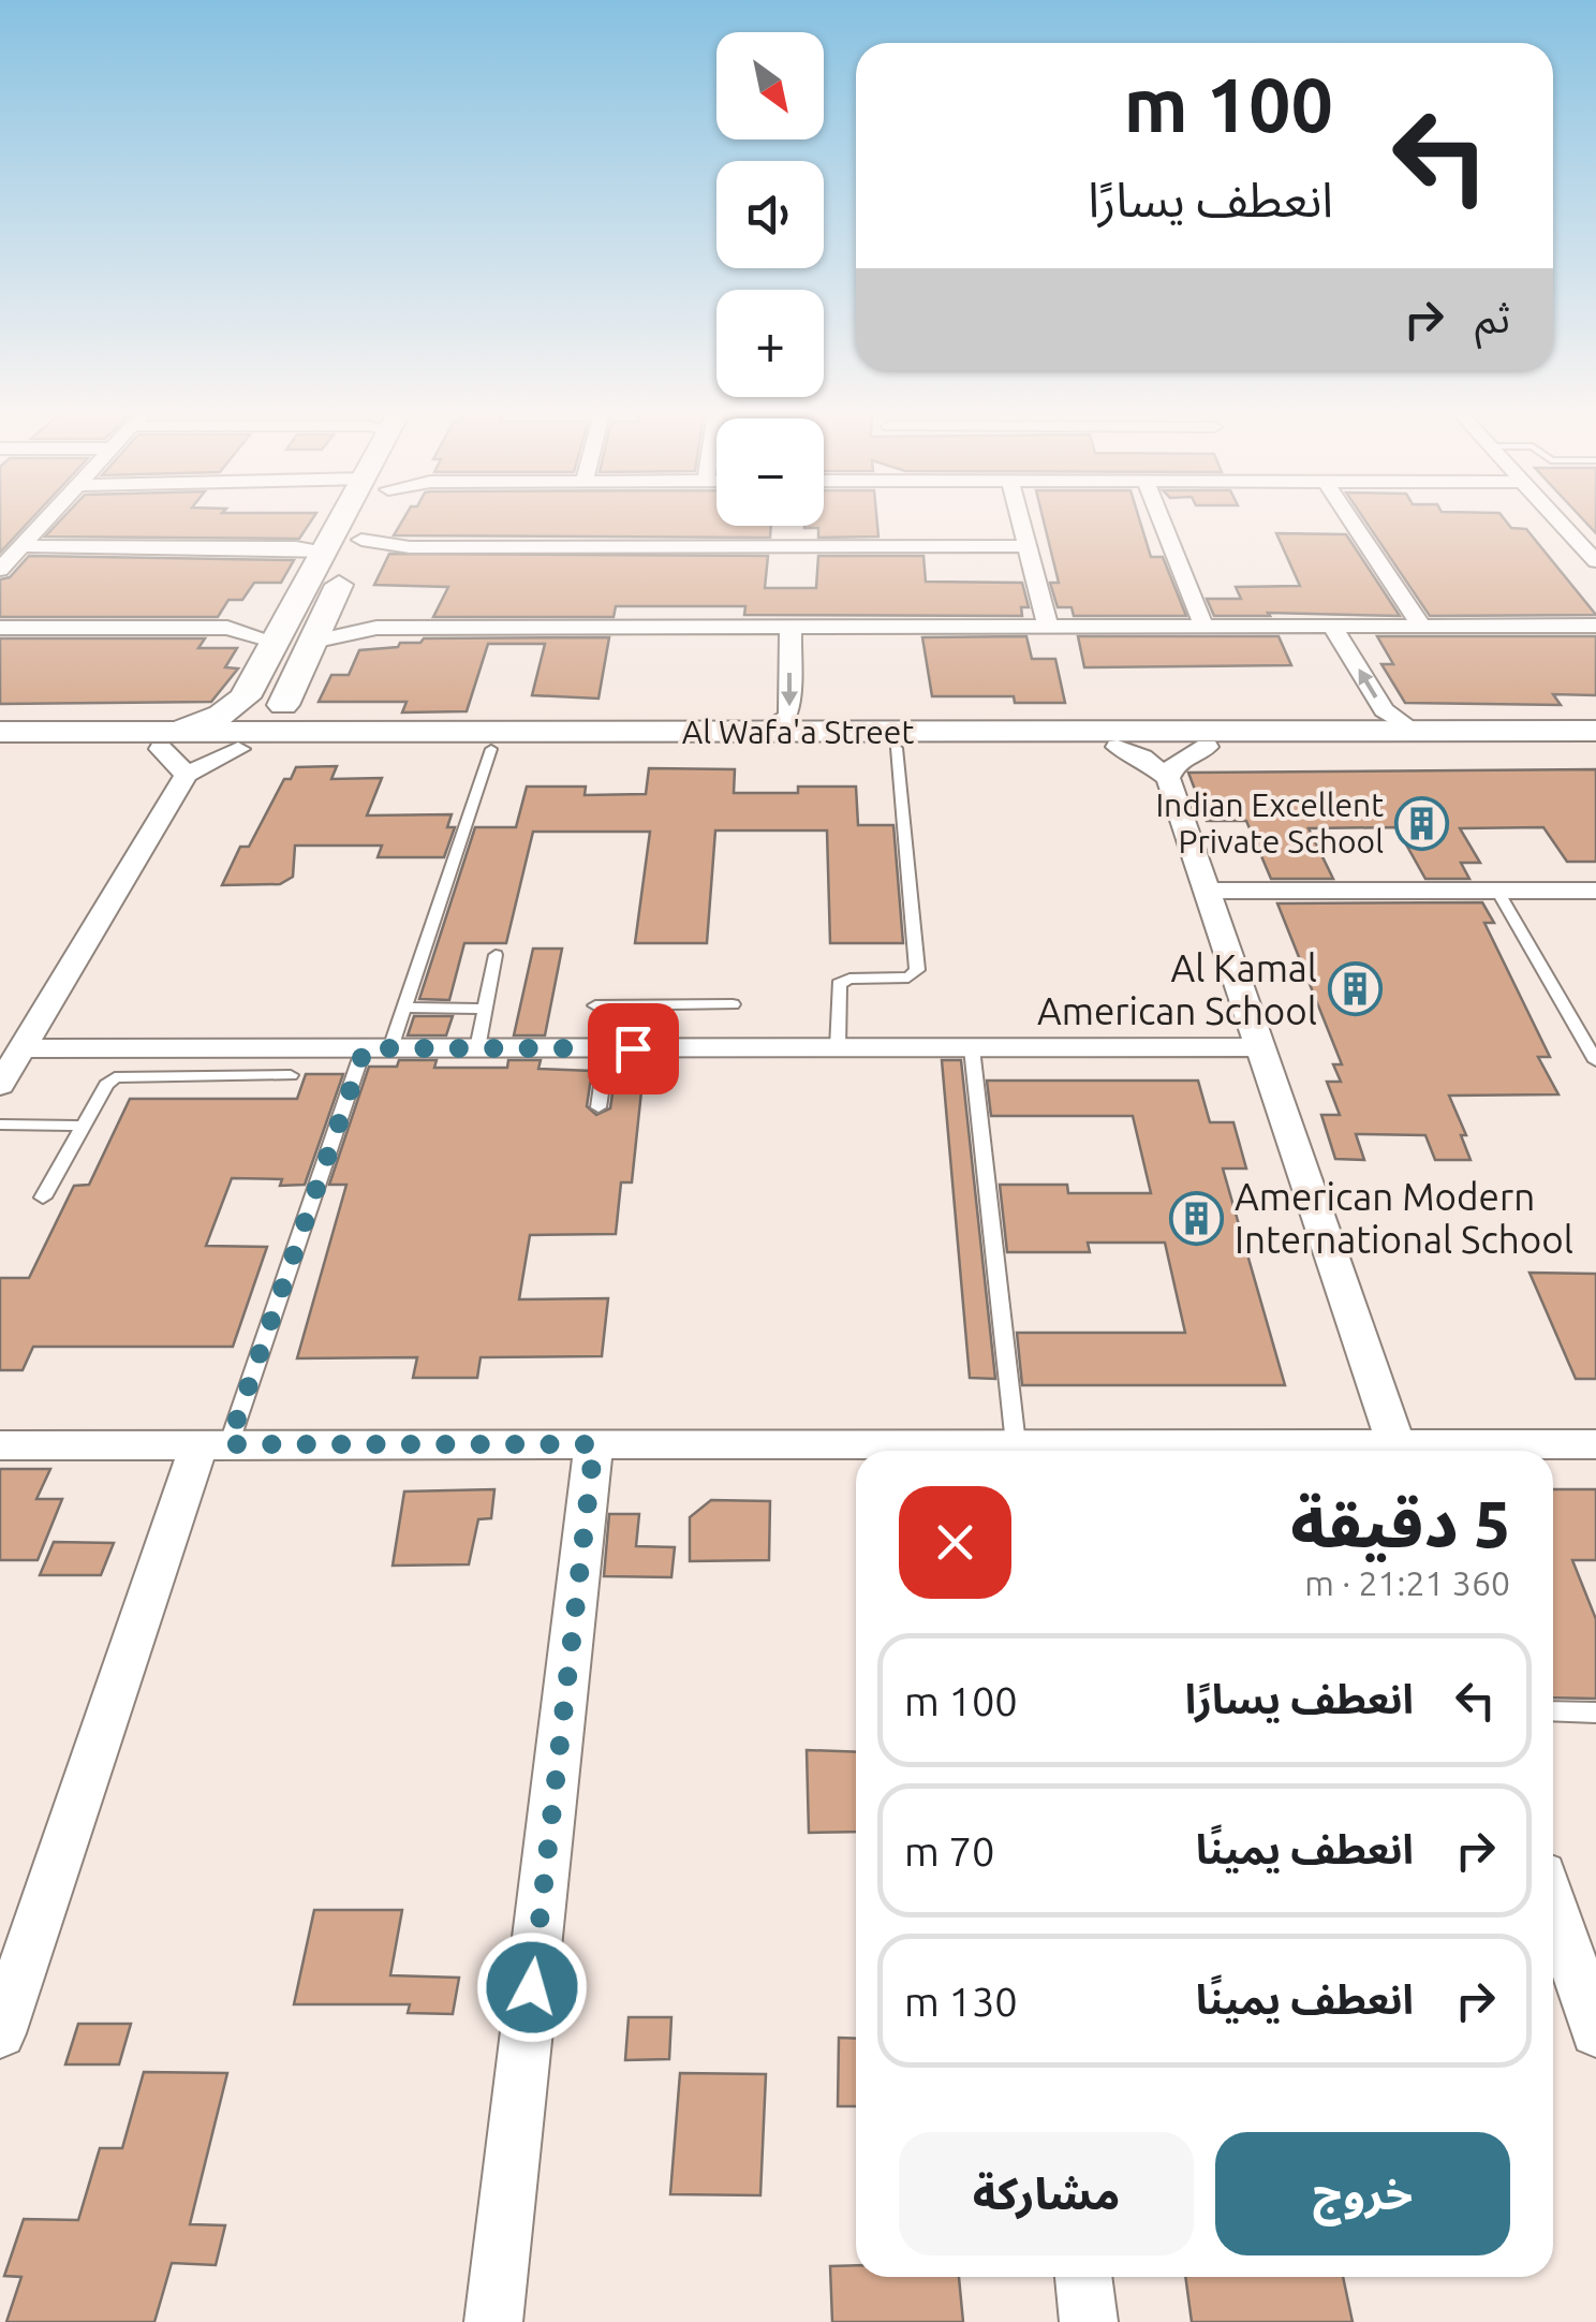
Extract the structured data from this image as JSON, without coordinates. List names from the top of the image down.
{
  "streets": {
    "street": ["Al Wafa'a Street"]
  },
  "places": {
    "building": ["Indian Excellent Private School", "Al Kamal American School", "American Modern International School"]
  },
  "north": "bottom right",
  "page": {
    "map_buttons": ["+", "−"],
    "turn": ["100 m", "انعطف يسارًا"],
    "then": "ثم",
    "heading": ["5 دقيقة", "360 m · 21:21"],
    "list": [
      {
        "name": "انعطف يسارًا",
        "value": "100 m"
      },
      {
        "name": "انعطف يمينًا",
        "value": "70 m"
      },
      {
        "name": "انعطف يمينًا",
        "value": "130 m"
      }
    ],
    "buttons": ["خروج", "مشاركة"]
  }
}
